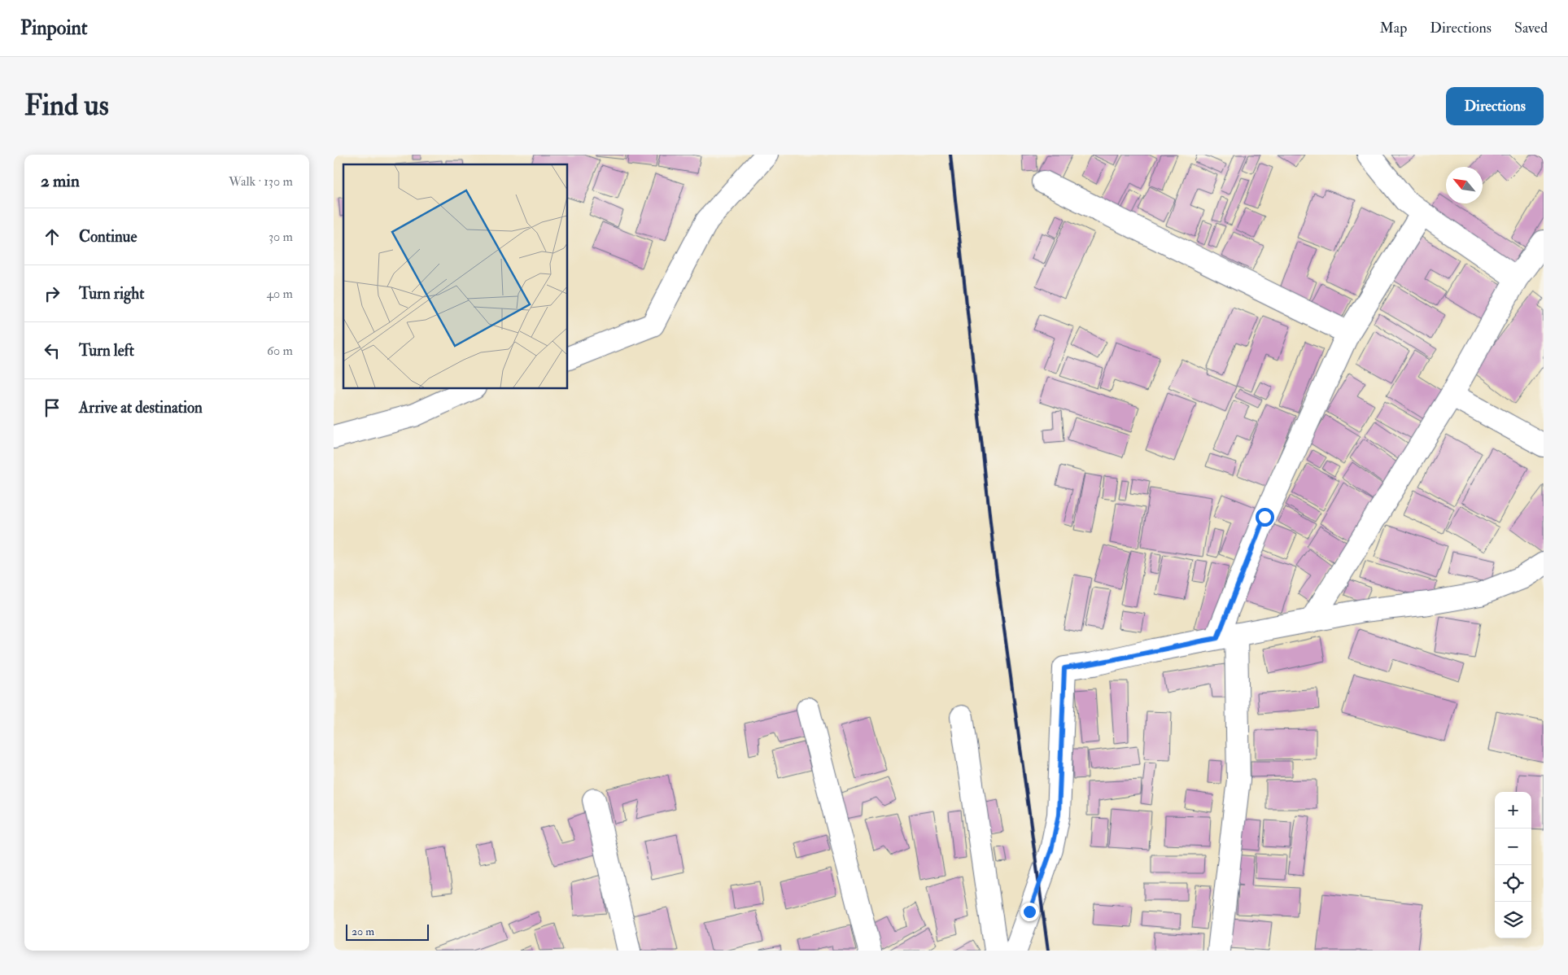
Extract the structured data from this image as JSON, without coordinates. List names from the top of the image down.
{
  "scale_bar": "20 m",
  "north": "top left",
  "page": {
    "header": "Pinpoint",
    "nav": ["Map", "Directions", "Saved"],
    "buttons": "Directions",
    "title": "Find us",
    "heading": ["2 min", "Walk · 130 m"],
    "list": [
      ["Continue", "30 m"],
      ["Turn right", "40 m"],
      ["Turn left", "60 m"],
      "Arrive at destination"
    ],
    "map_buttons": ["+", "−"],
    "scale": "20 m"
  }
}
